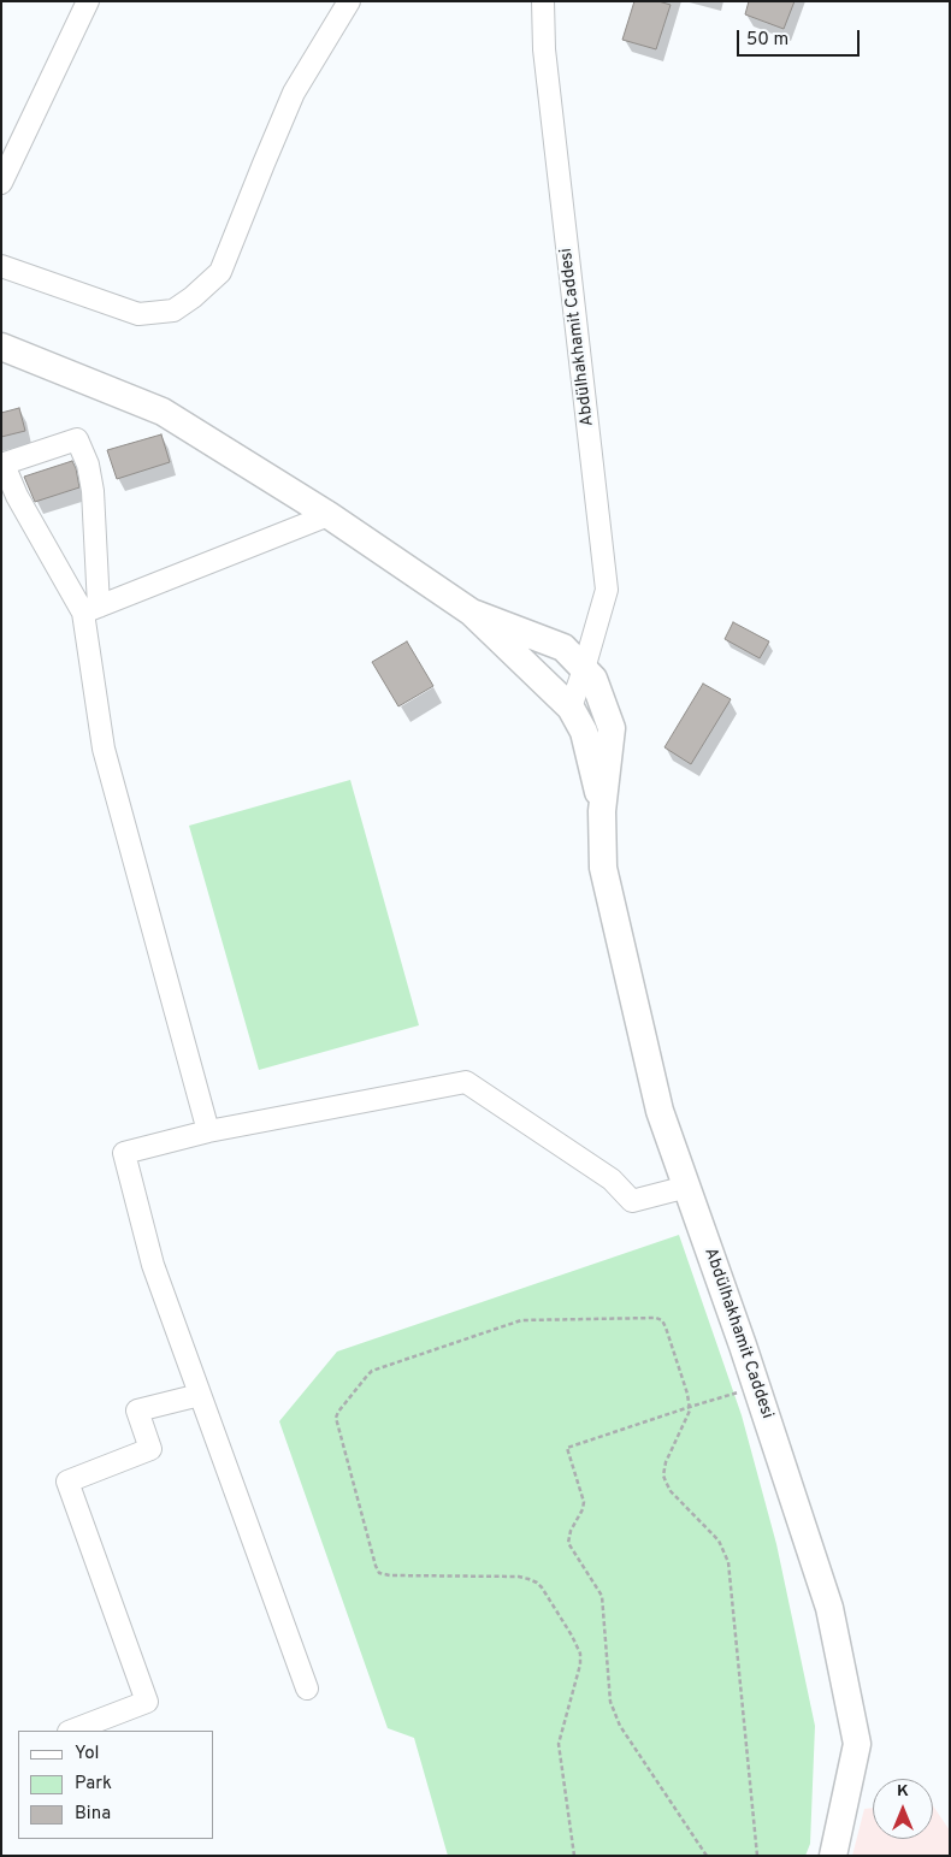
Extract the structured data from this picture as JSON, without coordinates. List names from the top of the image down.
{
  "streets": {
    "main road": ["Abdülhakhamit Caddesi"]
  },
  "legend": ["Yol", "Park", "Bina"],
  "scale_bar": "50 m",
  "north": "top"
}
